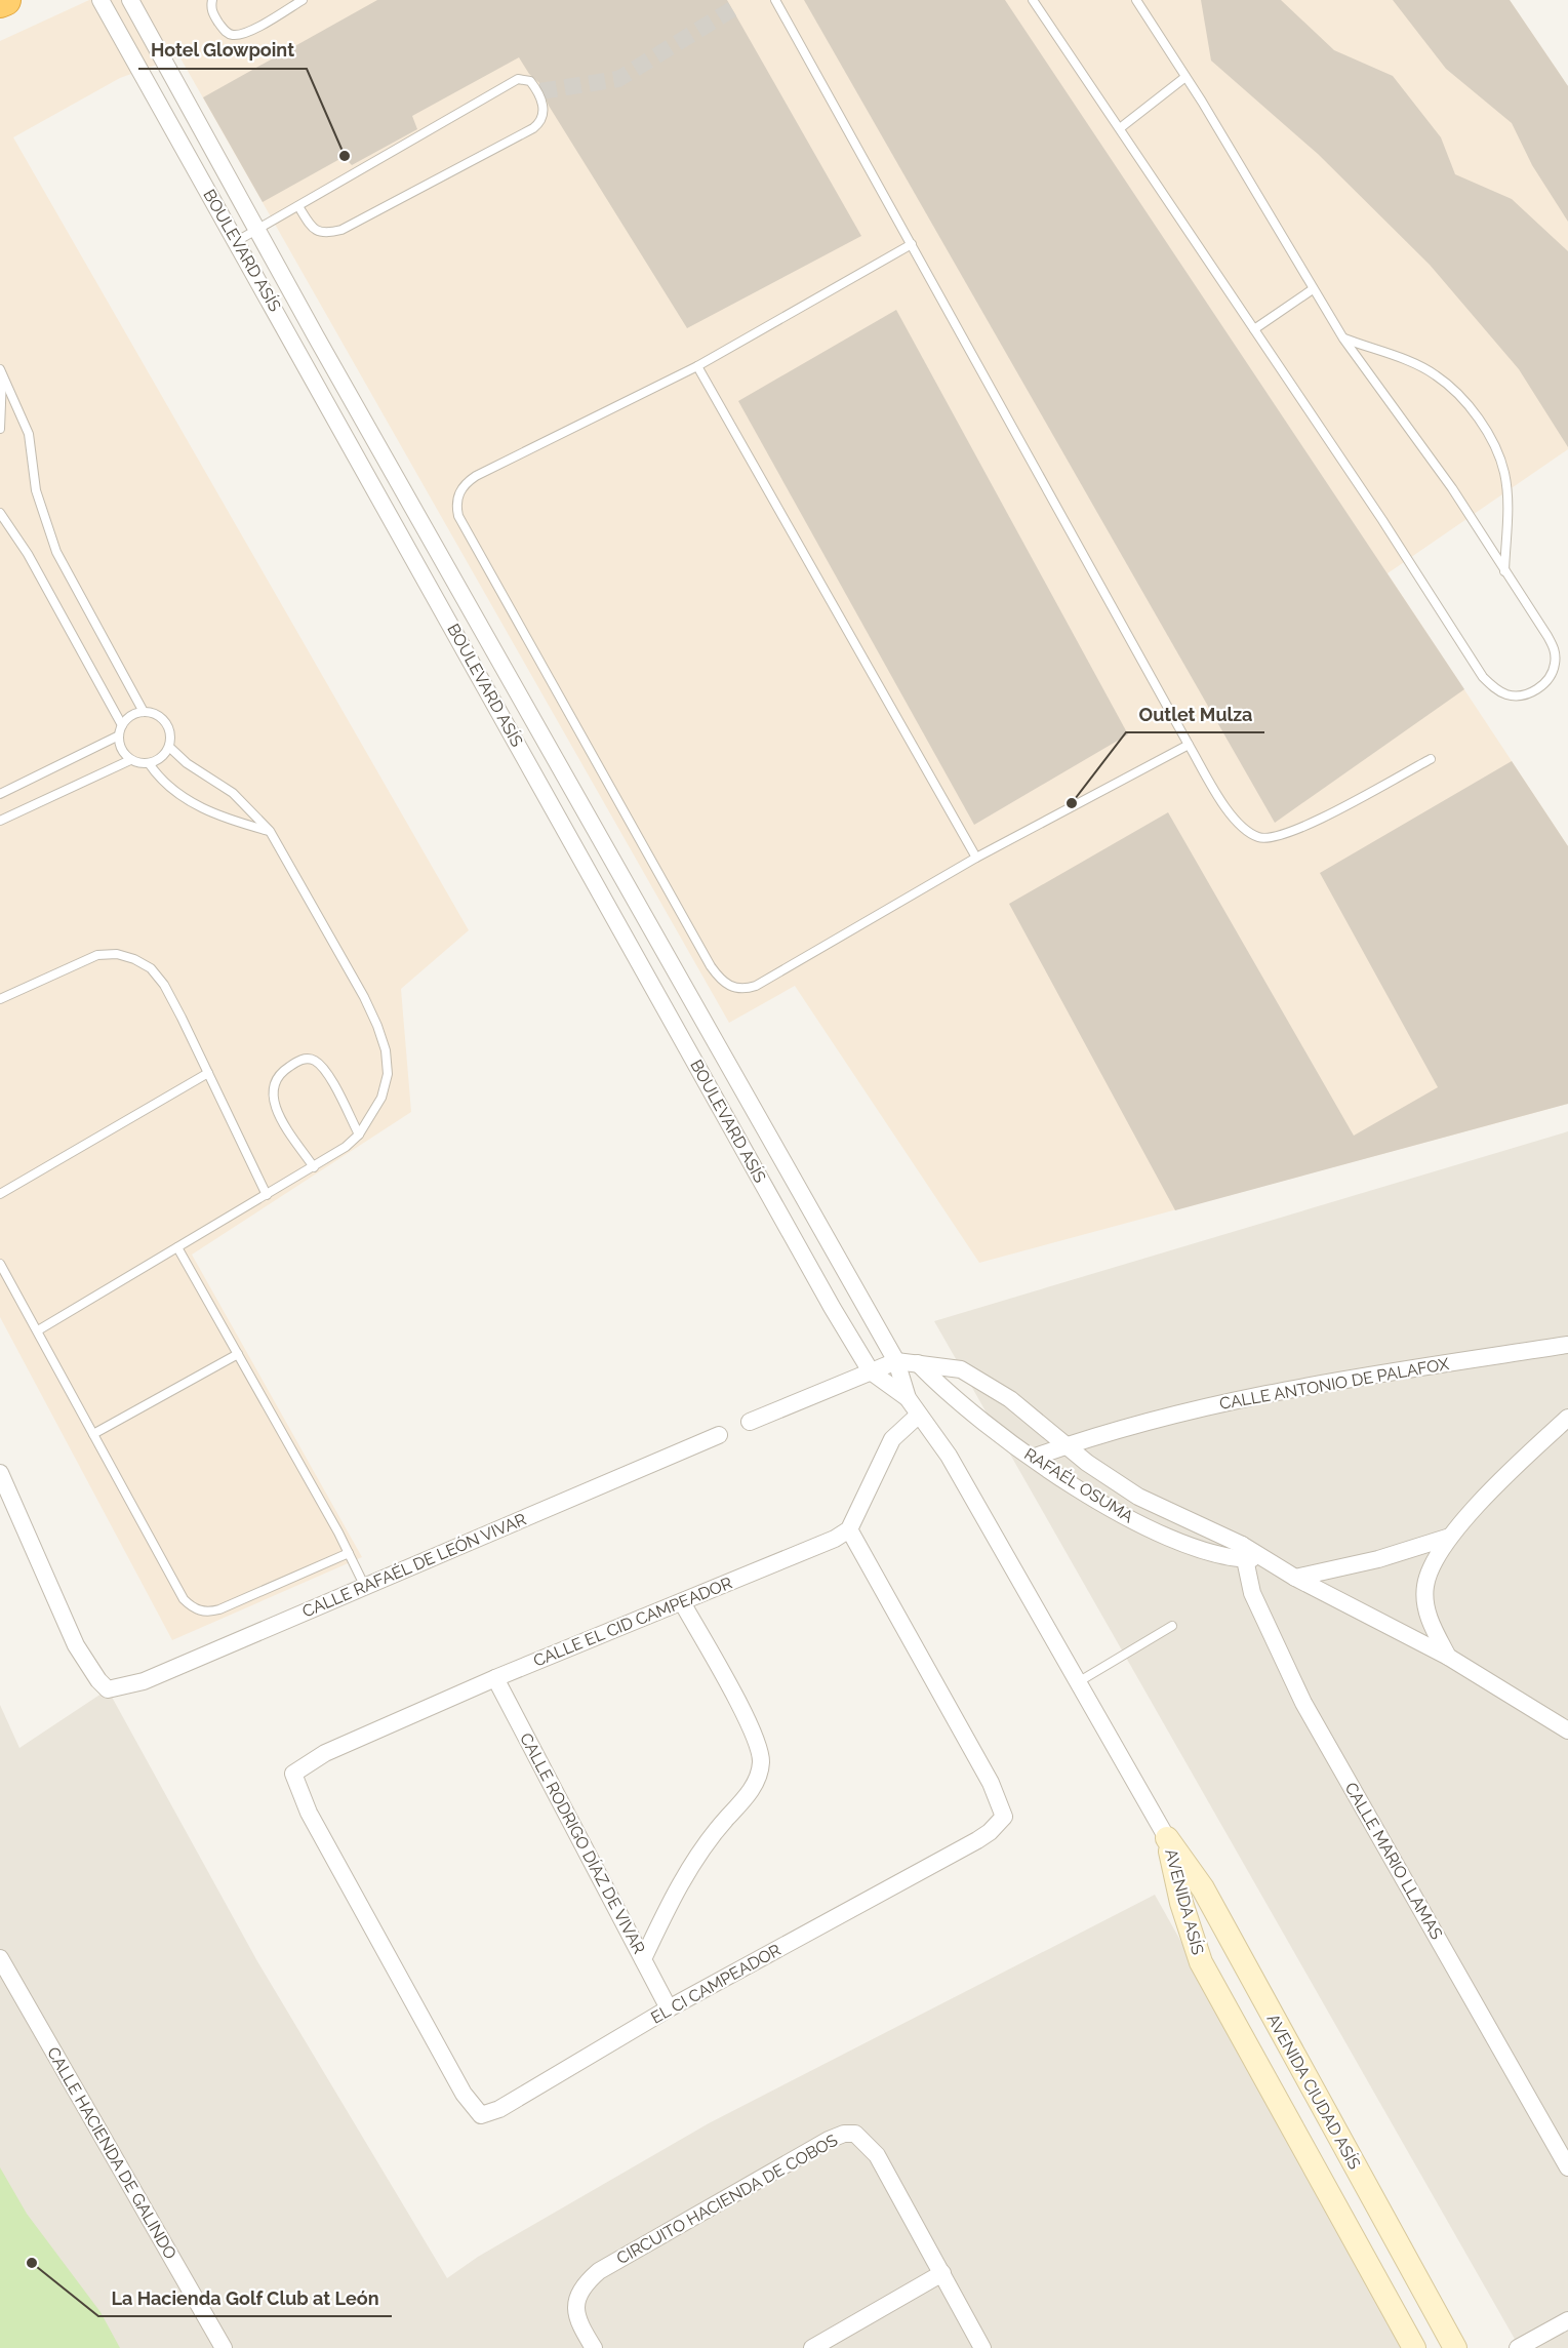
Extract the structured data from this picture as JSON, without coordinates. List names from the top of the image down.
{
  "streets": {
    "street": [
      "BOULEVARD ASÍS",
      "CALLE ANTONIO DE PALAFOX",
      "RAFAÉL OSUMA",
      "CALLE RAFAÉL DE LEÓN VIVAR",
      "CALLE EL CID CAMPEADOR",
      "CALLE RODRIGO DÍAZ DE VIVAR",
      "CALLE MARIO LLAMAS",
      "AVENIDA ASÍS",
      "EL CI CAMPEADOR",
      "AVENIDA CIUDAD ASÍS",
      "CALLE HACIENDA DE GALINDO",
      "CIRCUITO HACIENDA DE COBOS"
    ]
  },
  "crossings": [
    ["BOULEVARD ASÍS", "RAFAÉL OSUMA"],
    ["BOULEVARD ASÍS", "AVENIDA ASÍS"],
    ["CALLE ANTONIO DE PALAFOX", "RAFAÉL OSUMA"],
    ["RAFAÉL OSUMA", "CALLE MARIO LLAMAS"],
    ["RAFAÉL OSUMA", "AVENIDA ASÍS"],
    ["CALLE EL CID CAMPEADOR", "CALLE RODRIGO DÍAZ DE VIVAR"],
    ["CALLE EL CID CAMPEADOR", "EL CI CAMPEADOR"],
    ["CALLE RODRIGO DÍAZ DE VIVAR", "EL CI CAMPEADOR"],
    ["AVENIDA ASÍS", "AVENIDA CIUDAD ASÍS"]
  ],
  "places": ["Hotel Glowpoint", "Outlet Mulza", "La Hacienda Golf Club at León"]
}
